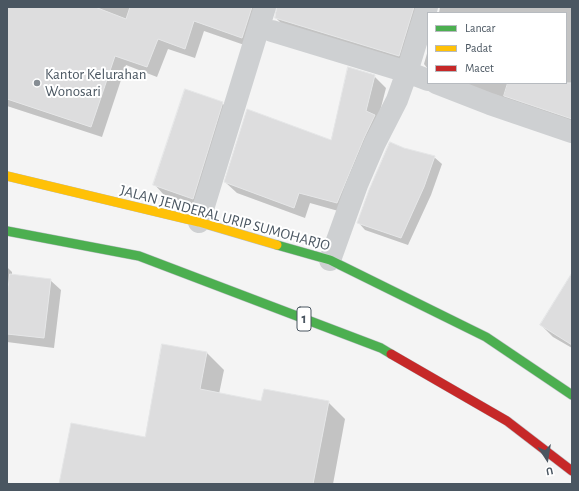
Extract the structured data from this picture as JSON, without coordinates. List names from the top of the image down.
{
  "streets": {
    "highway": ["JALAN JENDERAL URIP SUMOHARJO", "1"]
  },
  "places": ["Kantor Kelurahan Wonosari"],
  "legend": ["Lancar", "Padat", "Macet"],
  "north": "bottom"
}
